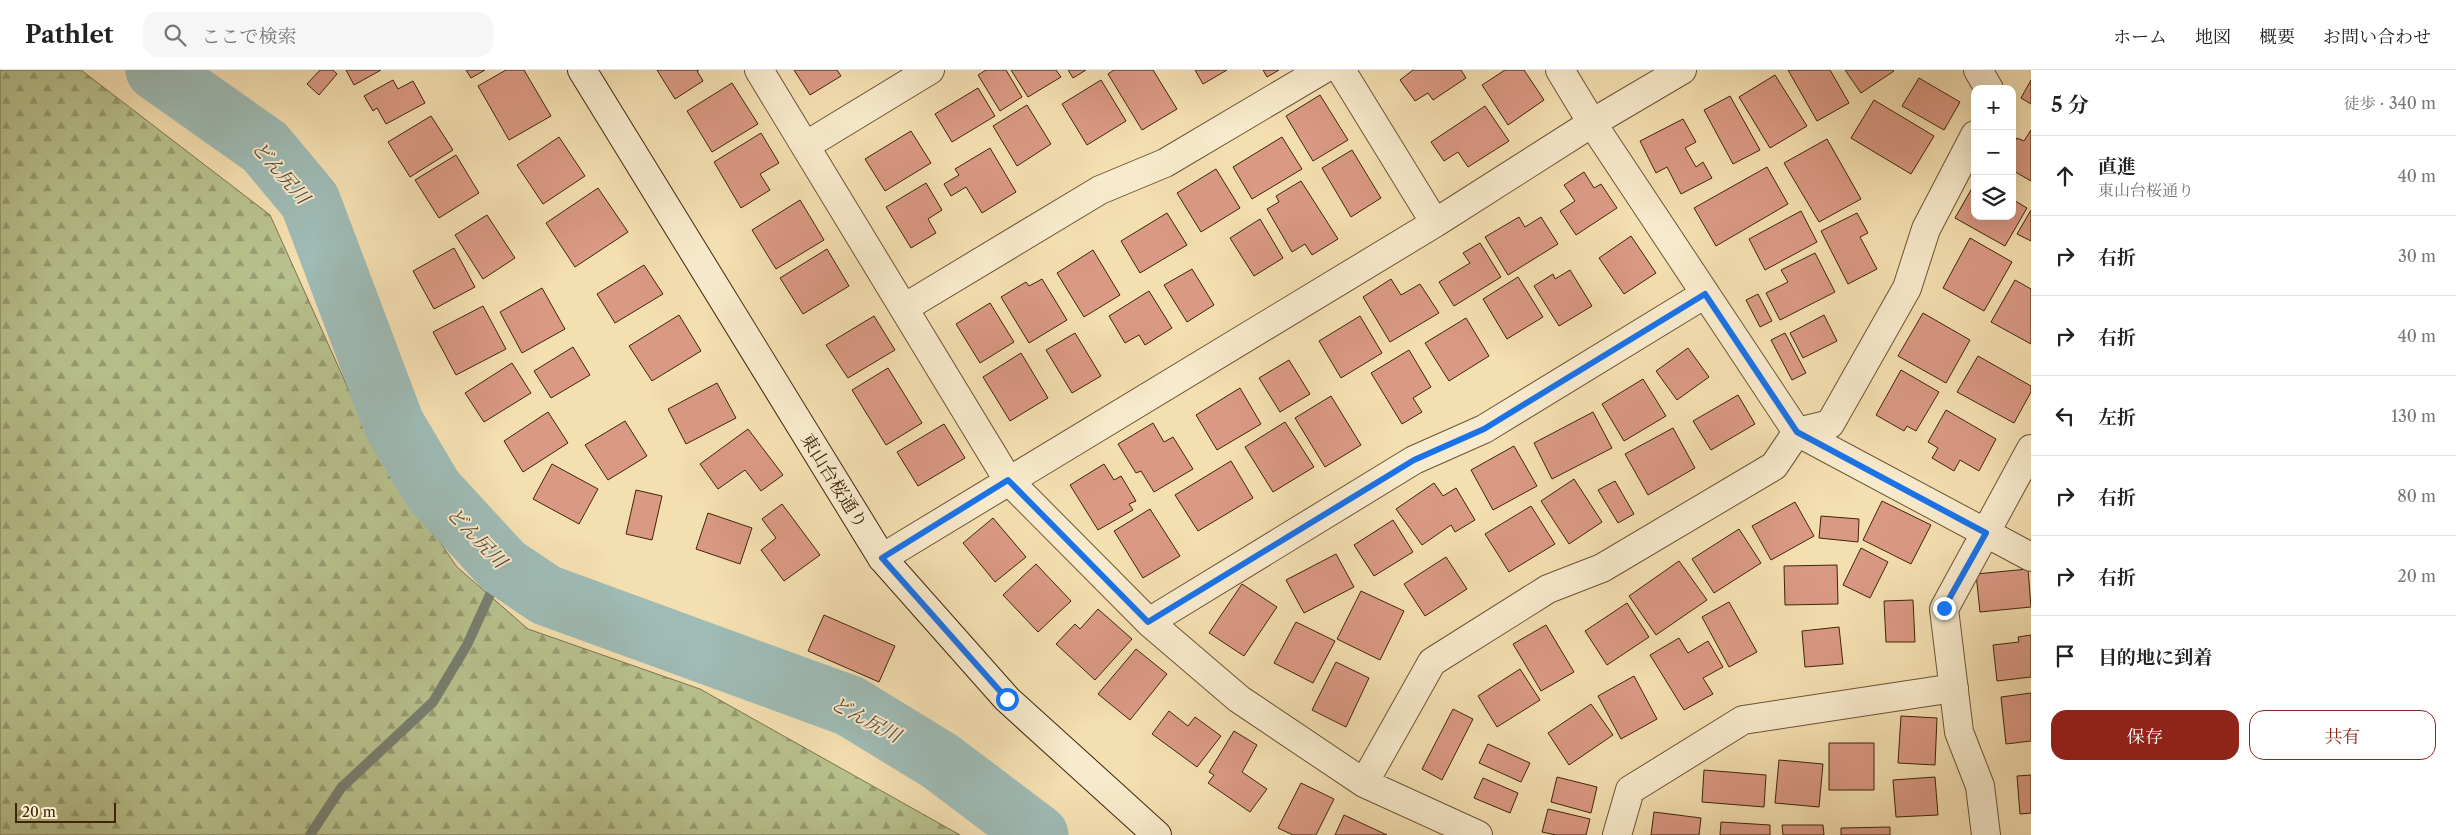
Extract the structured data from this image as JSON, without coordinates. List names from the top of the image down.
{
  "streets": {
    "street": ["東山台桜通り"]
  },
  "water": ["どん尻川"],
  "scale_bar": "20 m",
  "page": {
    "header": "Pathlet",
    "search": "ここで検索",
    "nav": [
      "ホーム",
      "地図",
      "概要",
      "お問い合わせ"
    ],
    "heading": ["5 分", "徒歩 · 340 m"],
    "map_buttons": ["+", "−"],
    "list": [
      ["直進", "東山台桜通り", "40 m"],
      ["右折", "30 m"],
      ["右折", "40 m"],
      ["左折", "130 m"],
      ["右折", "80 m"],
      ["右折", "20 m"],
      "目的地に到着"
    ],
    "buttons": ["保存", "共有"],
    "scale": "20 m"
  }
}
